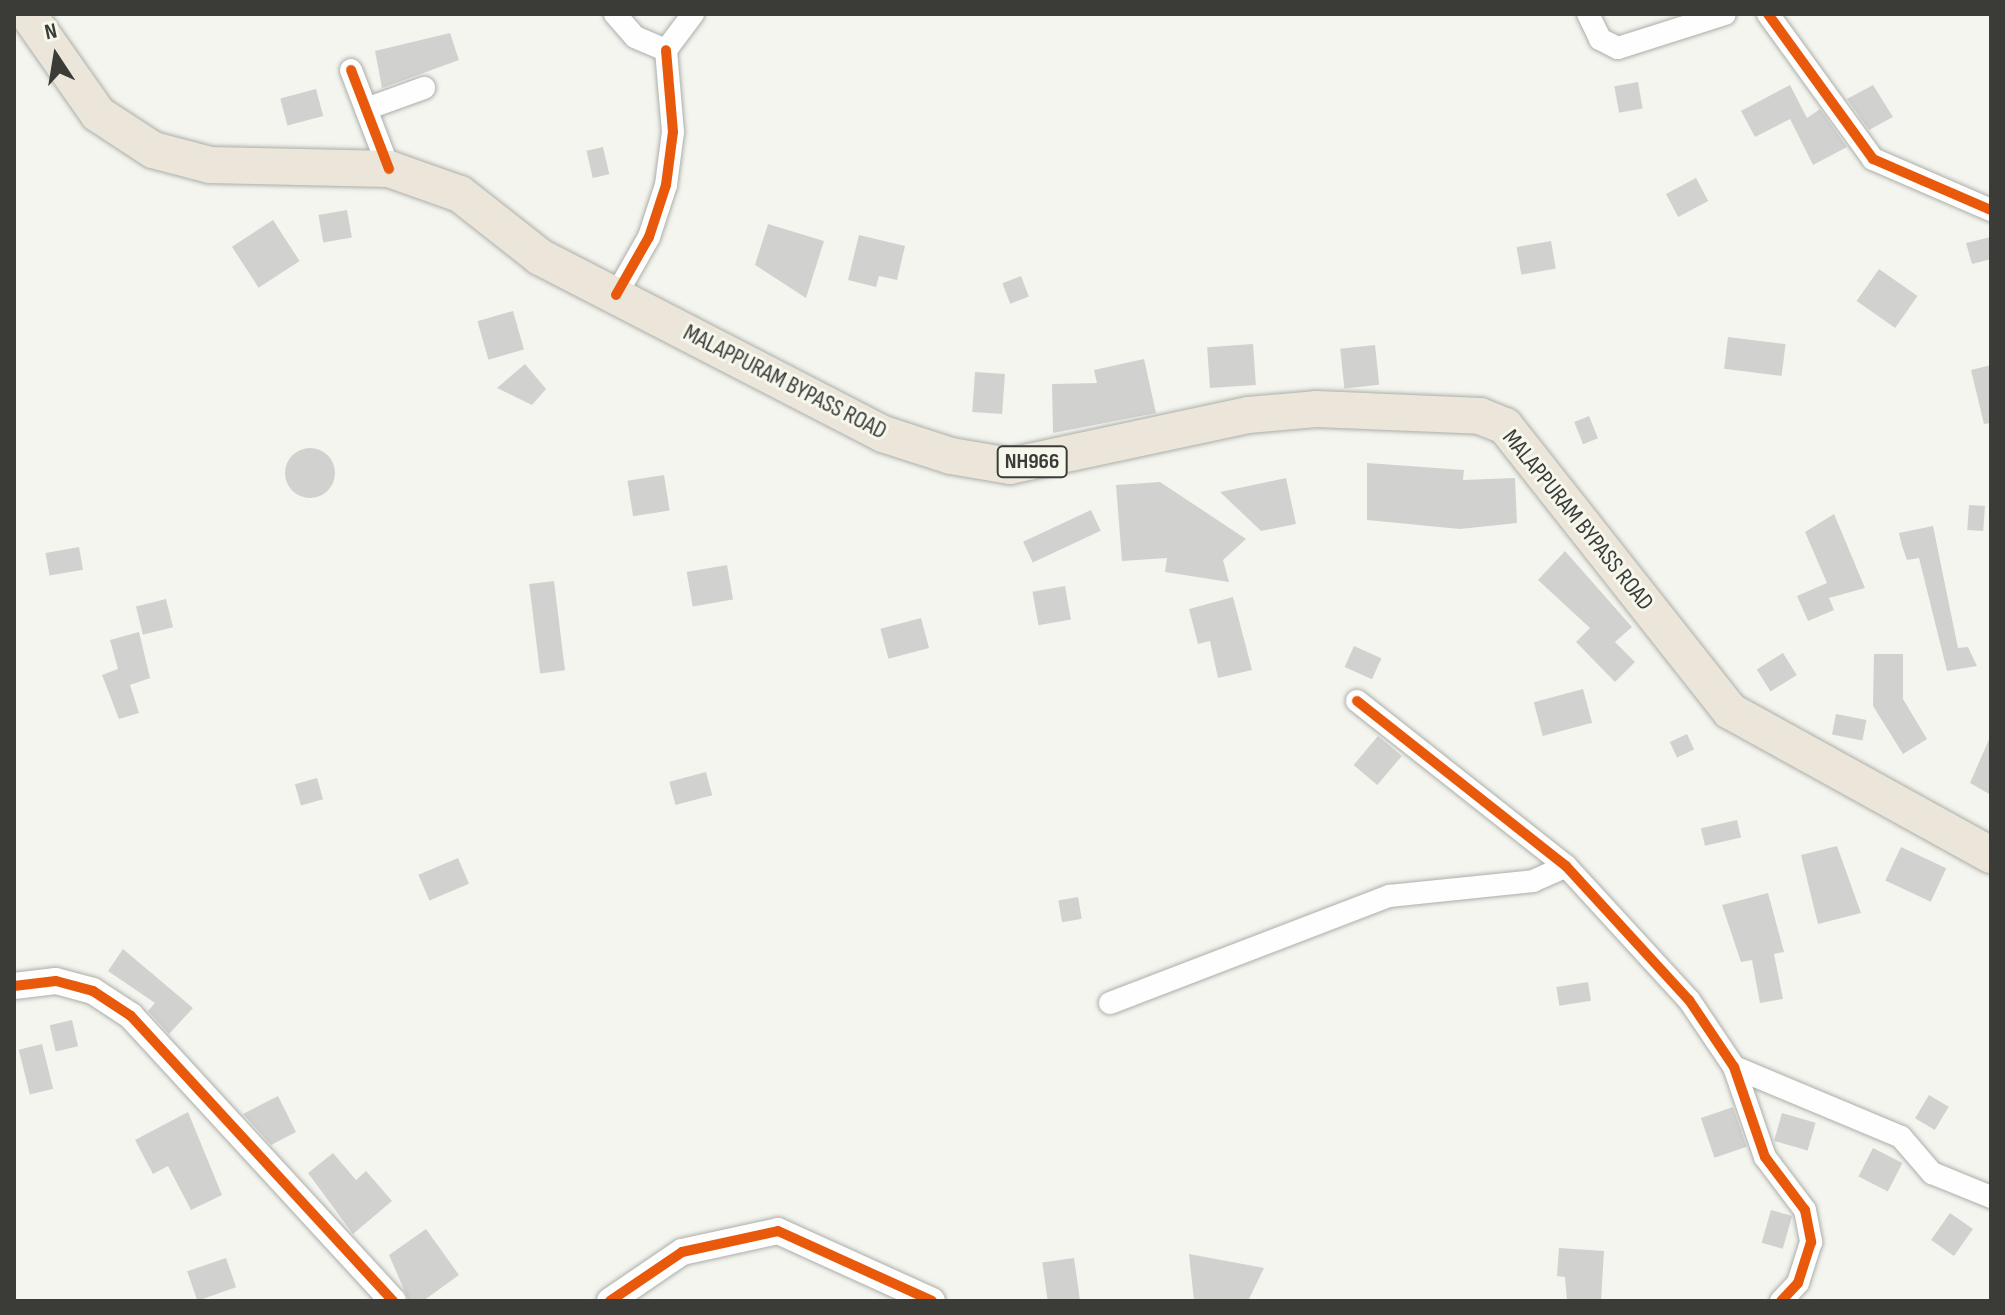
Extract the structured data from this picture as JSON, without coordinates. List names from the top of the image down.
{
  "streets": {
    "highway": ["MALAPPURAM BYPASS ROAD", "NH966"]
  },
  "north": "top"
}
